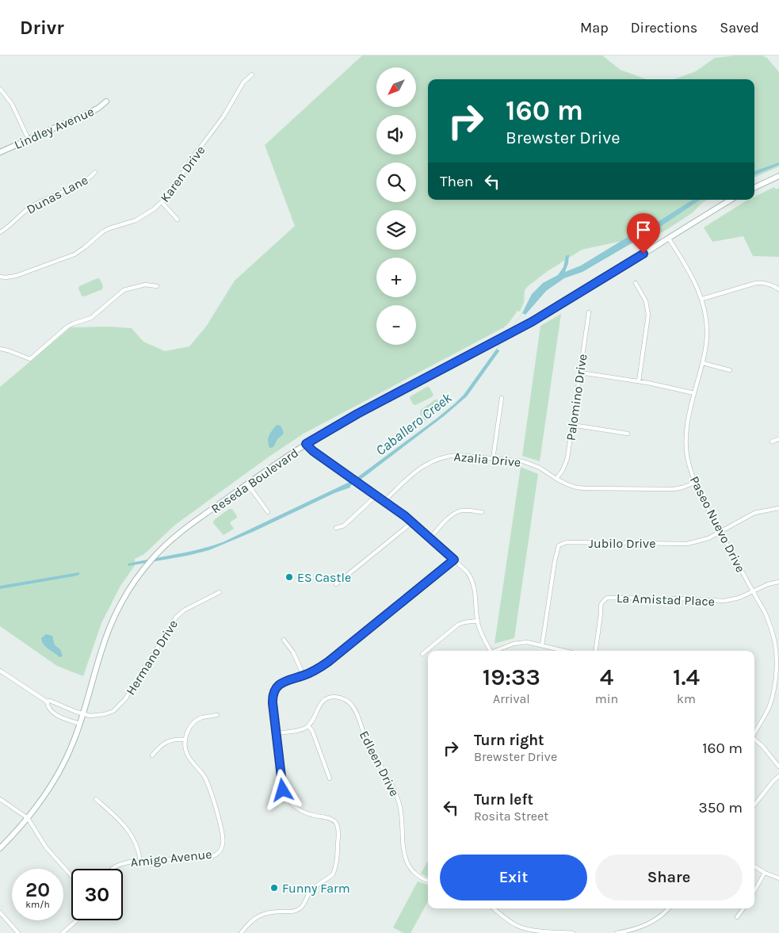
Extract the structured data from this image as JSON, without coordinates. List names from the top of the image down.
{
  "streets": {
    "main road": ["Lindley Avenue", "Reseda Boulevard"],
    "street": [
      "Karen Drive",
      "Dunas Lane",
      "Palomino Drive",
      "Azalia Drive",
      "Paseo Nuevo Drive",
      "Jubilo Drive",
      "La Amistad Place",
      "Hermano Drive",
      "Edleen Drive",
      "Amigo Avenue"
    ]
  },
  "crossings": [
    ["Palomino Drive", "Azalia Drive"],
    ["Azalia Drive", "Paseo Nuevo Drive"],
    ["Reseda Boulevard", "Paseo Nuevo Drive"],
    ["Reseda Boulevard", "Hermano Drive"],
    ["Paseo Nuevo Drive", "Jubilo Drive"],
    ["Paseo Nuevo Drive", "La Amistad Place"]
  ],
  "water": ["Caballero Creek"],
  "places": ["ES Castle", "Funny Farm"],
  "north": "bottom left",
  "page": {
    "header": "Drivr",
    "nav": ["Map", "Directions", "Saved"],
    "map_buttons": ["+", "−"],
    "turn": ["160 m", "Brewster Drive"],
    "then": "Then",
    "eta": [
      "19:33",
      "Arrival",
      "4",
      "min",
      "1.4",
      "km"
    ],
    "list": [
      {
        "name": "Turn right",
        "note": "Brewster Drive",
        "value": "160 m"
      },
      {
        "name": "Turn left",
        "note": "Rosita Street",
        "value": "350 m"
      }
    ],
    "buttons": ["Exit", "Share"],
    "speed": "20 km/h",
    "limit": "30"
  }
}
